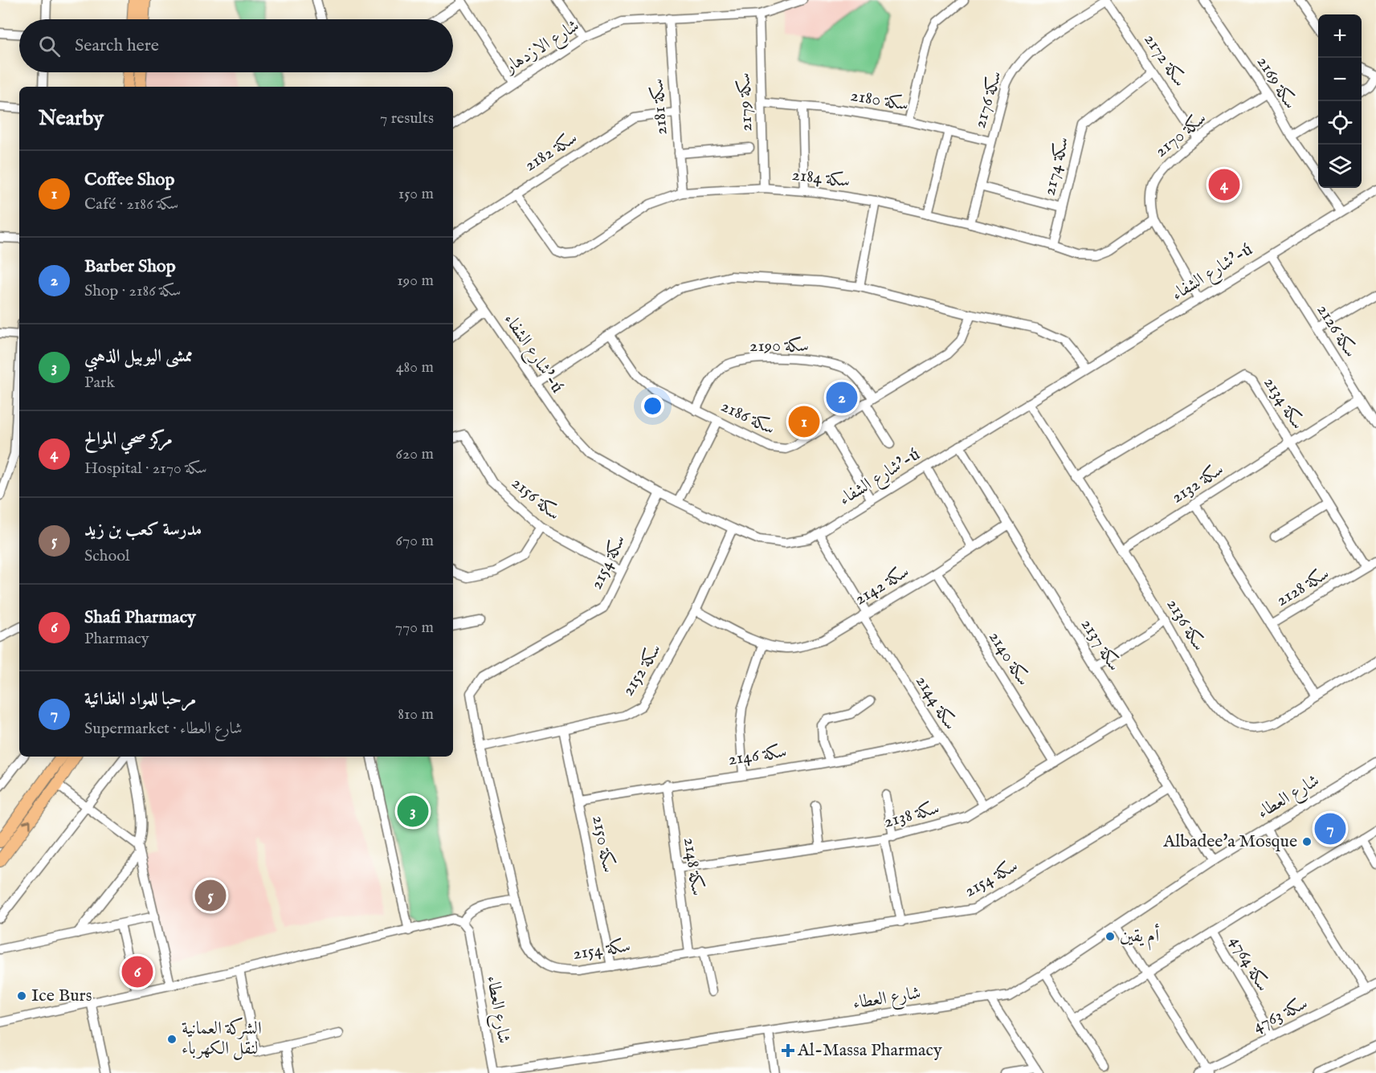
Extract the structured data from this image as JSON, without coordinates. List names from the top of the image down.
{
  "streets": {
    "street": [
      "شارع الازدهار",
      "سكة 2172",
      "سكة 2169",
      "سكة 2176",
      "سكة 2180",
      "سكة 2179",
      "سكة 2181",
      "سكة 2170",
      "سكة 2182",
      "سكة 2174",
      "سكة 2184",
      "شارع الشفاء'-ú",
      "سكة 2126",
      "سكة 2190",
      "سكة 2134",
      "سكة 2186",
      "سكة 2132",
      "سكة 2156",
      "سكة 2154",
      "سكة 2142",
      "سكة 2128",
      "سكة 2136",
      "سكة 2137",
      "سكة 2140",
      "سكة 2152",
      "سكة 2144",
      "سكة 2146",
      "شارع العطاء",
      "سكة 2138",
      "سكة 2150",
      "سكة 2148",
      "سكة 4764",
      "سكة 4763"
    ]
  },
  "crossings": [
    ["شارع الازدهار", "سكة 2179"],
    ["شارع الازدهار", "سكة 2181"],
    ["سكة 2172", "سكة 2176"],
    ["سكة 2172", "سكة 2170"],
    ["سكة 2172", "سكة 2174"],
    ["سكة 2169", "سكة 2170"],
    ["سكة 2169", "شارع الشفاء'-ú"],
    ["سكة 2176", "سكة 2180"],
    ["سكة 2176", "سكة 2184"],
    ["سكة 2180", "سكة 2179"],
    ["سكة 2179", "سكة 2184"],
    ["سكة 2181", "سكة 2182"],
    ["سكة 2181", "سكة 2184"],
    ["سكة 2170", "سكة 2184"],
    ["سكة 2170", "شارع الشفاء'-ú"],
    ["سكة 2182", "سكة 2184"],
    ["سكة 2174", "سكة 2184"],
    ["شارع الشفاء'-ú", "سكة 2126"],
    ["شارع الشفاء'-ú", "سكة 2154"],
    ["شارع الشفاء'-ú", "سكة 2136"],
    ["شارع الشفاء'-ú", "سكة 2137"],
    ["شارع الشفاء'-ú", "سكة 2152"],
    ["شارع الشفاء'-ú", "سكة 2144"],
    ["سكة 2126", "سكة 2132"],
    ["سكة 2190", "سكة 2186"],
    ["سكة 2134", "سكة 2132"],
    ["سكة 2134", "سكة 2128"],
    ["سكة 2134", "سكة 2136"],
    ["سكة 2132", "سكة 2136"],
    ["سكة 2156", "سكة 2154"],
    ["سكة 2154", "سكة 2137"],
    ["سكة 2154", "سكة 2152"],
    ["سكة 2154", "سكة 2150"],
    ["سكة 2154", "سكة 2148"],
    ["سكة 2142", "سكة 2137"],
    ["سكة 2142", "سكة 2140"],
    ["سكة 2142", "سكة 2152"],
    ["سكة 2142", "سكة 2144"],
    ["سكة 2128", "سكة 2136"],
    ["سكة 2137", "شارع العطاء"],
    ["سكة 2137", "سكة 2138"],
    ["سكة 2140", "سكة 2138"],
    ["سكة 2152", "سكة 2150"],
    ["سكة 2144", "سكة 2146"],
    ["سكة 2144", "سكة 2138"],
    ["سكة 2146", "سكة 2150"],
    ["سكة 2146", "سكة 2148"],
    ["سكة 2138", "سكة 2148"],
    ["سكة 4764", "سكة 4763"]
  ],
  "places": {
    "other": [
      "Albadee'a Mosque",
      "أم يقين",
      "Ice Burs",
      "الشرکة العمانیة لنقل الکهرباء"
    ],
    "health": ["Al-Massa Pharmacy"]
  },
  "page": {
    "map_buttons": ["+", "−"],
    "search": "Search here",
    "heading": ["Nearby", "7 results"],
    "list": [
      {
        "mark": "1",
        "name": "Coffee Shop",
        "note": "Café · سكة 2186",
        "value": "150 m"
      },
      {
        "mark": "2",
        "name": "Barber Shop",
        "note": "Shop · سكة 2186",
        "value": "190 m"
      },
      {
        "mark": "3",
        "name": "ممشى اليوبيل الذهبي",
        "note": "Park",
        "value": "480 m"
      },
      {
        "mark": "4",
        "name": "مركز صحي الموالح",
        "note": "Hospital · سكة 2170",
        "value": "620 m"
      },
      {
        "mark": "5",
        "name": "مدرسة كعب بن زيد",
        "note": "School",
        "value": "670 m"
      },
      {
        "mark": "6",
        "name": "Shafi Pharmacy",
        "note": "Pharmacy",
        "value": "770 m"
      },
      {
        "mark": "7",
        "name": "مرحبا للمواد الغذائية",
        "note": "Supermarket · شارع العطاء",
        "value": "810 m"
      }
    ],
    "pins": [
      "4",
      "2",
      "1",
      "3",
      "7",
      "5",
      "6"
    ]
  }
}
